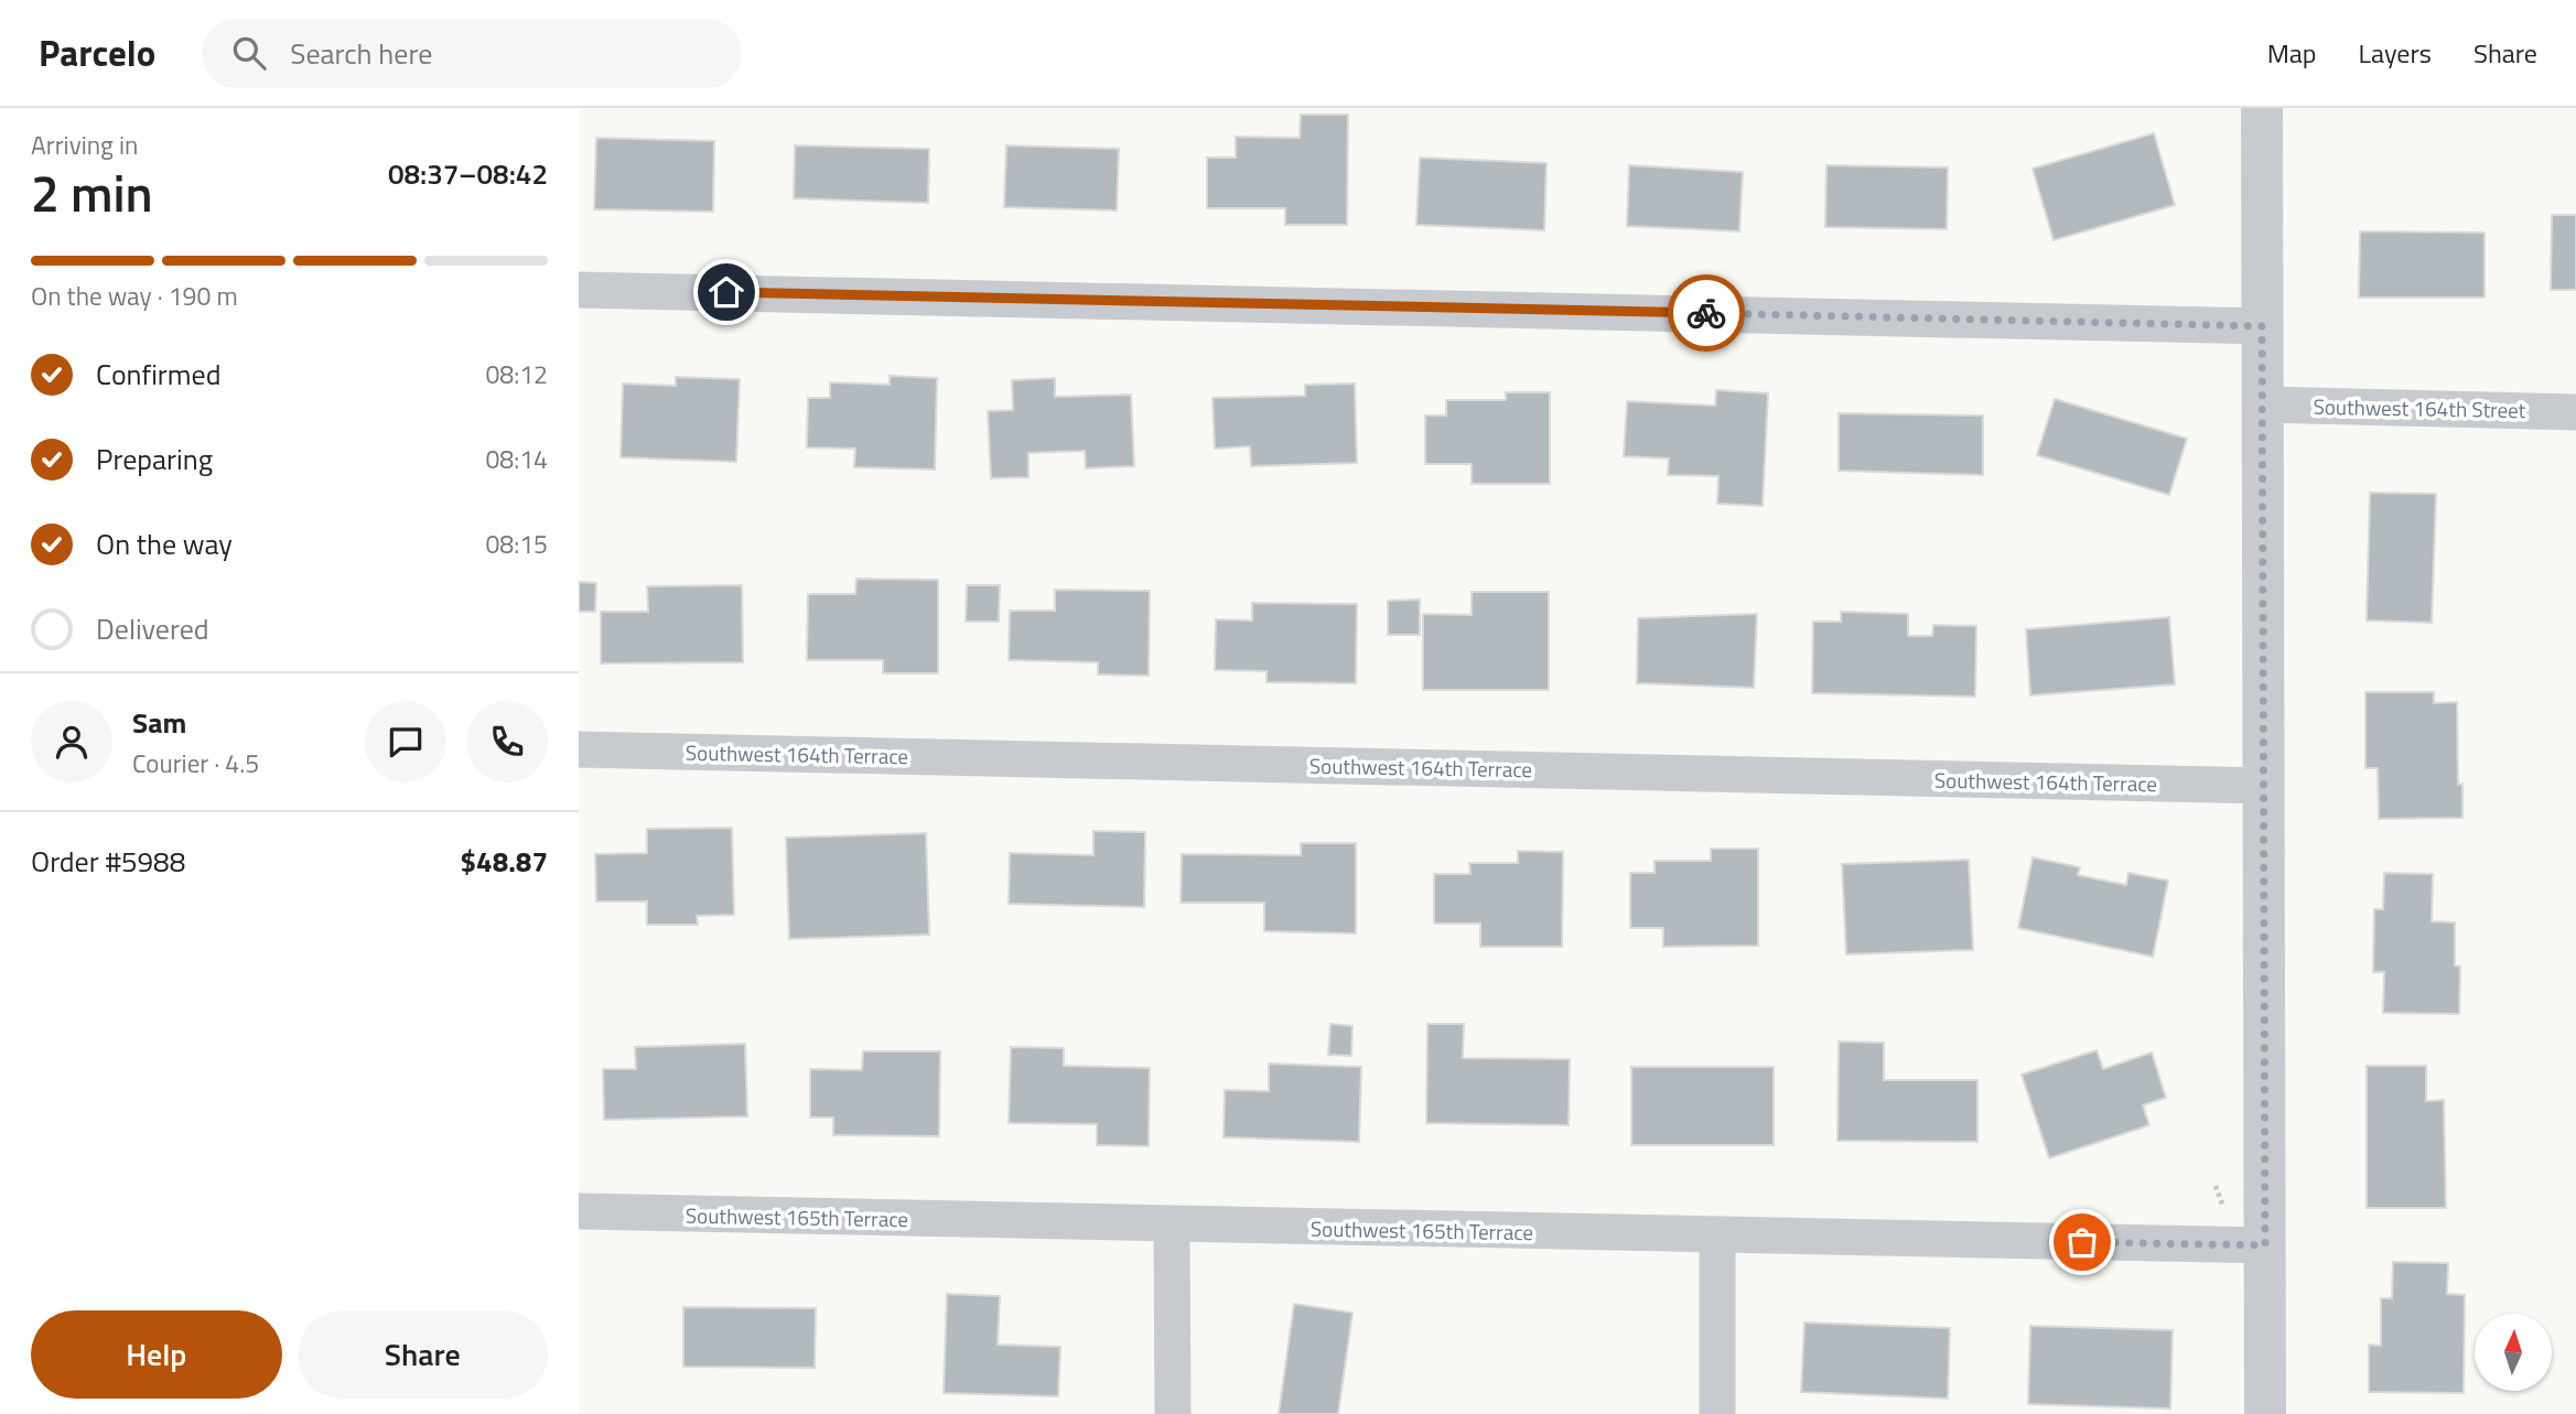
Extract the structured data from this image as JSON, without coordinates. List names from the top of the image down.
{
  "streets": {
    "street": ["Southwest 164th Street", "Southwest 164th Terrace", "Southwest 165th Terrace"]
  },
  "north": "top",
  "page": {
    "header": "Parcelo",
    "search": "Search here",
    "nav": ["Map", "Layers", "Share"],
    "heading": ["2 min", "Arriving in", "08:37–08:42"],
    "panel": [
      "Sam",
      "Courier · 4.5",
      "Order #5988",
      "$48.87"
    ],
    "bar": "On the way · 190 m",
    "list": [
      ["Confirmed", "08:12"],
      ["Preparing", "08:14"],
      ["On the way", "08:15"],
      "Delivered"
    ],
    "buttons": ["Help", "Share"]
  }
}
